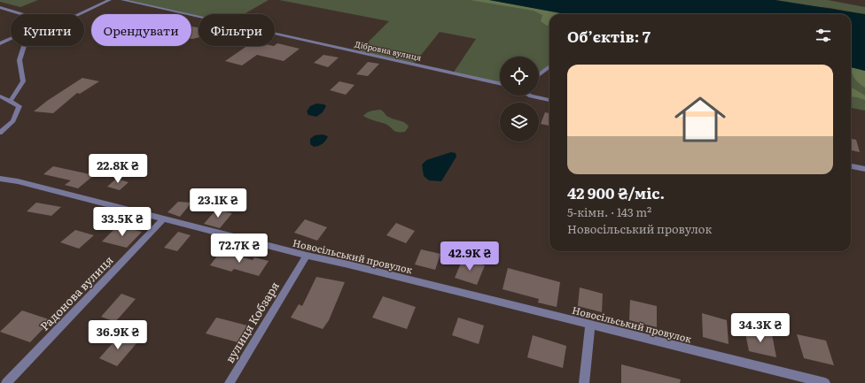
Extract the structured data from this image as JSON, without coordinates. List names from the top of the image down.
{
  "streets": {
    "street": [
      "Дібровна вулиця",
      "Новосільський провулок",
      "Радонова вулиця",
      "вулиця Кобзаря"
    ]
  },
  "crossings": [
    ["Новосільський провулок", "Радонова вулиця"],
    ["Новосільський провулок", "вулиця Кобзаря"]
  ],
  "page": {
    "chip": ["Купити", "Орендувати", "Фільтри"],
    "heading": "Об’єктів: 7",
    "list": [
      {
        "name": "42 900 ₴/міс.",
        "note": "5-кімн. · 143 m² · Новосільський провулок"
      }
    ],
    "price": [
      "22.8K ₴",
      "23.1K ₴",
      "33.5K ₴",
      "72.7K ₴",
      "42.9K ₴",
      "34.3K ₴",
      "36.9K ₴"
    ]
  }
}
